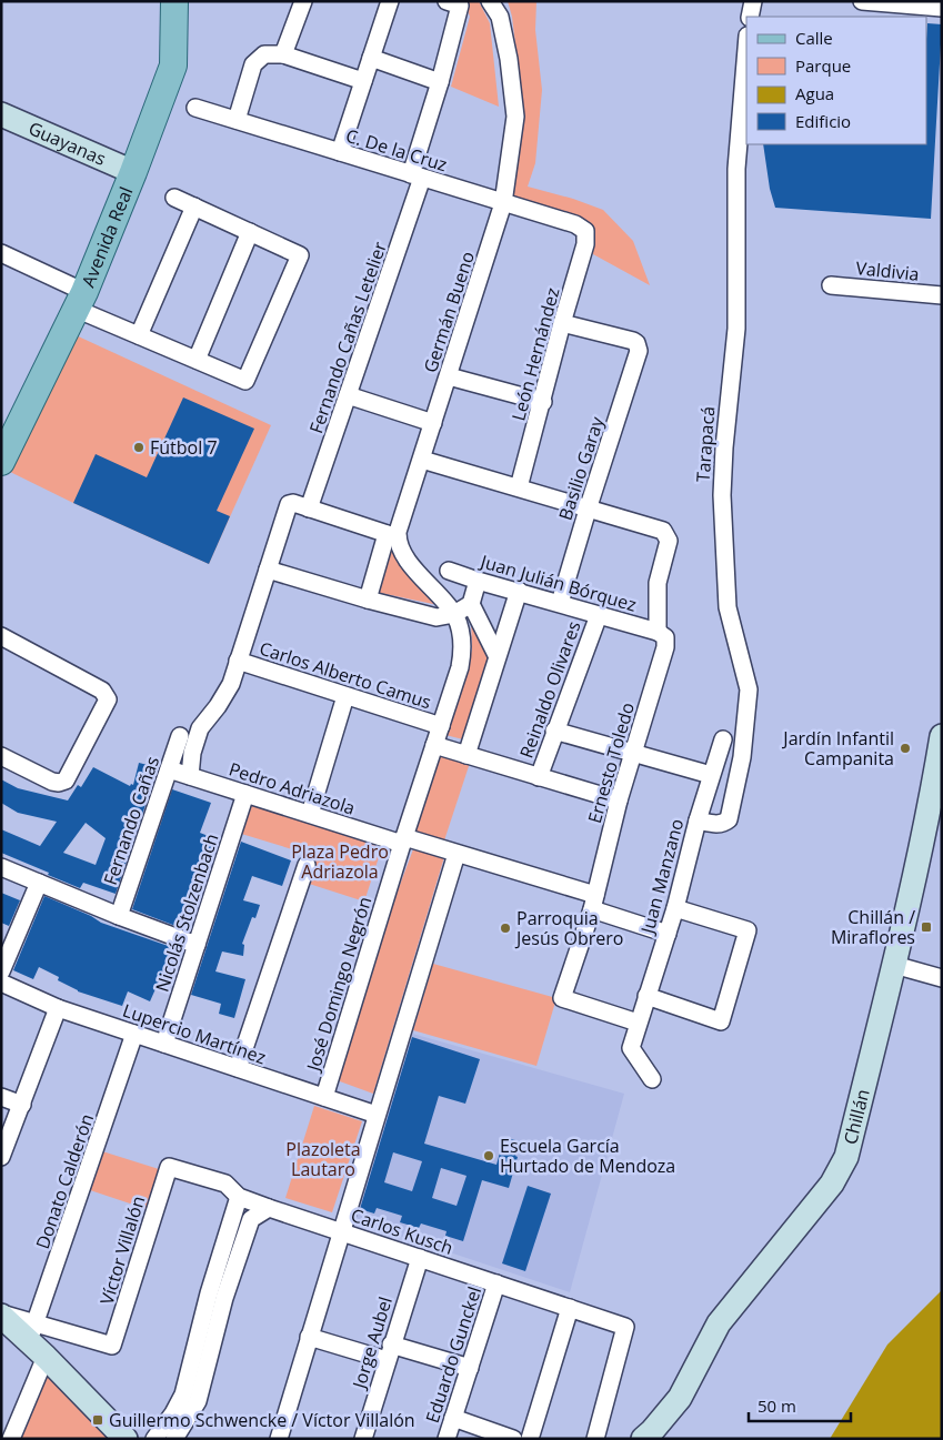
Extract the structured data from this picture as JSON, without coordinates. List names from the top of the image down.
{
  "streets": {
    "main road": ["Avenida Real"],
    "street": [
      "Guayanas",
      "C. De la Cruz",
      "Valdivia",
      "Germán Bueno",
      "Fernando Cañas Letelier",
      "León Hernández",
      "Tarapacá",
      "Basilio Garay",
      "Juan Julián Bórquez",
      "Carlos Alberto Camus",
      "Reinaldo Olivares",
      "Ernesto Toledo",
      "Pedro Adriazola",
      "Fernando Cañas",
      "Juan Manzano",
      "Nicolás Stolzenbach",
      "José Domingo Negrón",
      "Lupercio Martínez",
      "Chillán",
      "Donato Calderón",
      "Carlos Kusch",
      "Víctor Villalón",
      "Jorge Aubel",
      "Eduardo Gunckel"
    ]
  },
  "crossings": [
    ["Guayanas", "Avenida Real"],
    ["C. De la Cruz", "Germán Bueno"],
    ["C. De la Cruz", "Fernando Cañas Letelier"],
    ["C. De la Cruz", "León Hernández"],
    ["León Hernández", "Basilio Garay"],
    ["Tarapacá", "Juan Manzano"],
    ["Basilio Garay", "Juan Julián Bórquez"],
    ["Basilio Garay", "Ernesto Toledo"],
    ["Juan Julián Bórquez", "Reinaldo Olivares"],
    ["Juan Julián Bórquez", "Ernesto Toledo"],
    ["Carlos Alberto Camus", "José Domingo Negrón"],
    ["Ernesto Toledo", "Pedro Adriazola"],
    ["Ernesto Toledo", "Juan Manzano"],
    ["Pedro Adriazola", "Fernando Cañas"],
    ["Pedro Adriazola", "Juan Manzano"],
    ["Pedro Adriazola", "Nicolás Stolzenbach"],
    ["Pedro Adriazola", "José Domingo Negrón"],
    ["Nicolás Stolzenbach", "Lupercio Martínez"],
    ["José Domingo Negrón", "Lupercio Martínez"],
    ["Lupercio Martínez", "Donato Calderón"],
    ["Donato Calderón", "Víctor Villalón"],
    ["Carlos Kusch", "Víctor Villalón"],
    ["Carlos Kusch", "Jorge Aubel"],
    ["Carlos Kusch", "Eduardo Gunckel"]
  ],
  "parks": ["Plaza Pedro Adriazola", "Plazoleta Lautaro"],
  "places": {
    "other": [
      "Fútbol 7",
      "Jardín Infantil Campanita",
      "Parroquia Jesús Obrero",
      "Escuela García Hurtado de Mendoza"
    ],
    "transit": ["Chillán / Miraflores", "Guillermo Schwencke / Víctor Villalón"]
  },
  "legend": [
    "Calle",
    "Parque",
    "Agua",
    "Edificio"
  ],
  "scale_bar": "50 m"
}
